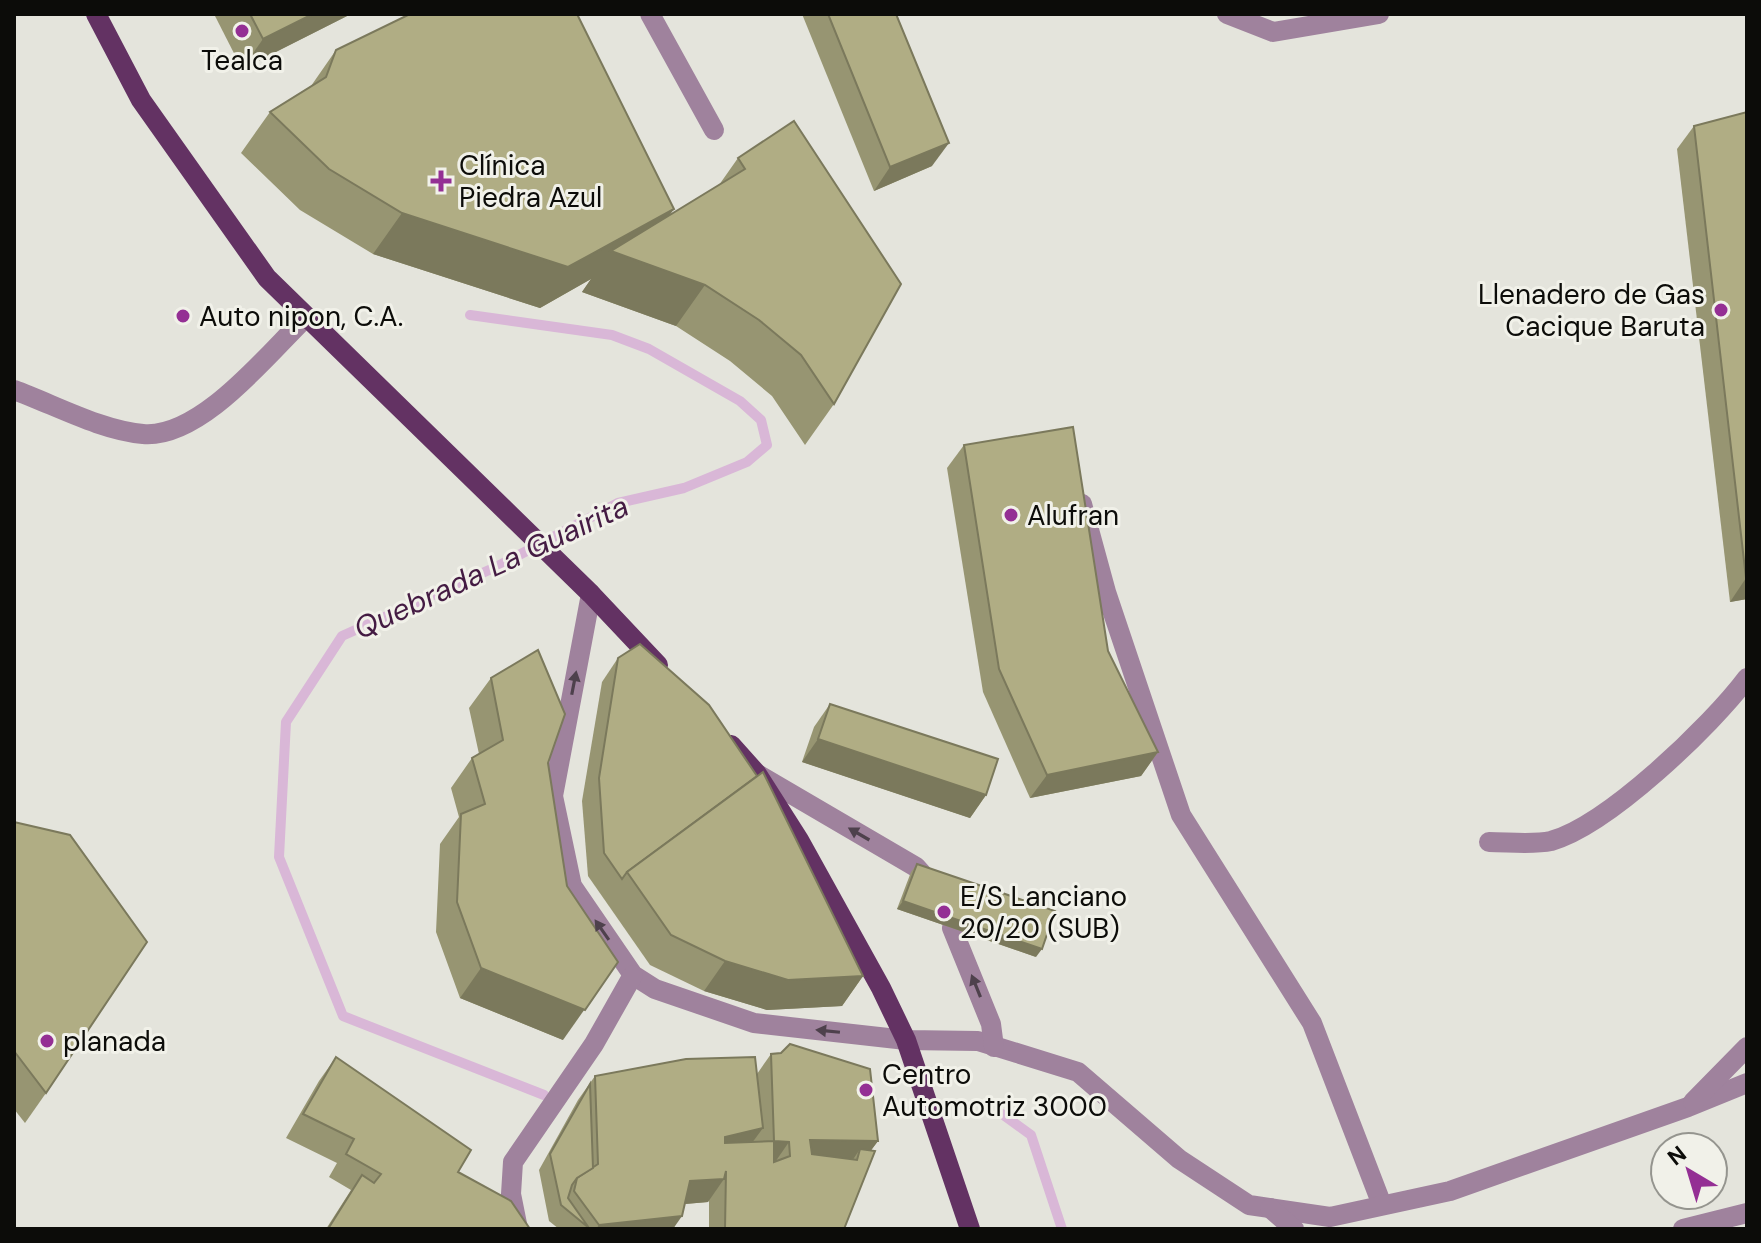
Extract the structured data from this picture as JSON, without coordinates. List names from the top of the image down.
{
  "water": ["Quebrada La Guairita"],
  "places": {
    "other": [
      "Tealca",
      "Llenadero de Gas Cacique Baruta",
      "Auto nipon, C.A.",
      "Alufran",
      "E/S Lanciano 20/20 (SUB)",
      "planada",
      "Centro Automotriz 3000"
    ],
    "health": ["Clínica Piedra Azul"]
  },
  "north": "top left"
}
